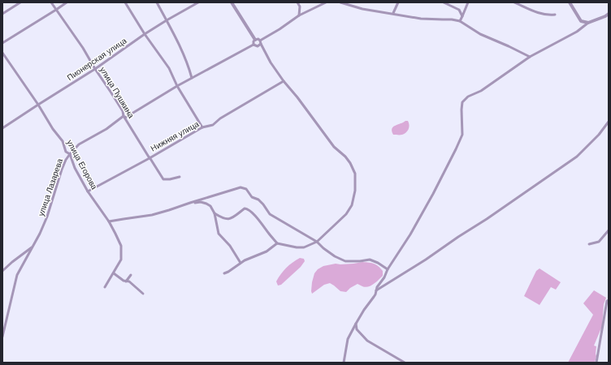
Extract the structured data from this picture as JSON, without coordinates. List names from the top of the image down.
{
  "streets": {
    "street": [
      "Пионерская улица",
      "улица Пушкина",
      "Нижняя улица",
      "улица Егорова",
      "улица Лазарева"
    ]
  },
  "crossings": [
    ["Пионерская улица", "улица Пушкина"],
    ["Пионерская улица", "улица Егорова"],
    ["улица Пушкина", "Нижняя улица"],
    ["улица Пушкина", "улица Лазарева"],
    ["Нижняя улица", "улица Егорова"],
    ["улица Егорова", "улица Лазарева"]
  ]
}
